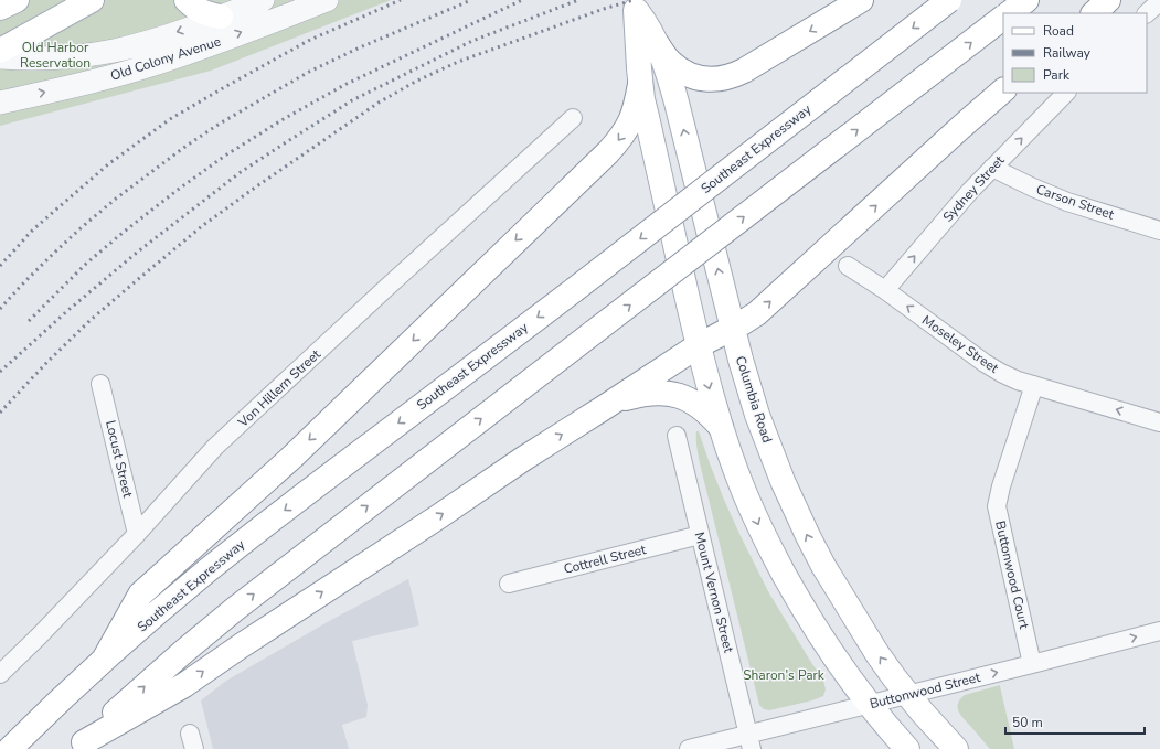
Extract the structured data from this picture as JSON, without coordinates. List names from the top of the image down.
{
  "streets": {
    "main road": ["Southeast Expressway", "Columbia Road"],
    "street": [
      "Old Colony Avenue",
      "Sydney Street",
      "Carson Street",
      "Moseley Street",
      "Von Hillern Street",
      "Locust Street",
      "Cottrell Street",
      "Buttonwood Court",
      "Mount Vernon Street",
      "Buttonwood Street"
    ]
  },
  "crossings": [
    ["Sydney Street", "Carson Street"],
    ["Sydney Street", "Moseley Street"],
    ["Moseley Street", "Buttonwood Court"],
    ["Von Hillern Street", "Locust Street"],
    ["Columbia Road", "Buttonwood Street"],
    ["Cottrell Street", "Mount Vernon Street"],
    ["Buttonwood Court", "Buttonwood Street"],
    ["Mount Vernon Street", "Buttonwood Street"]
  ],
  "one_way": ["Sydney Street", "Moseley Street", "Buttonwood Street"],
  "parks": ["Old Harbor Reservation", "Sharon's Park"],
  "legend": ["Road", "Railway", "Park"],
  "scale_bar": "50 m"
}
